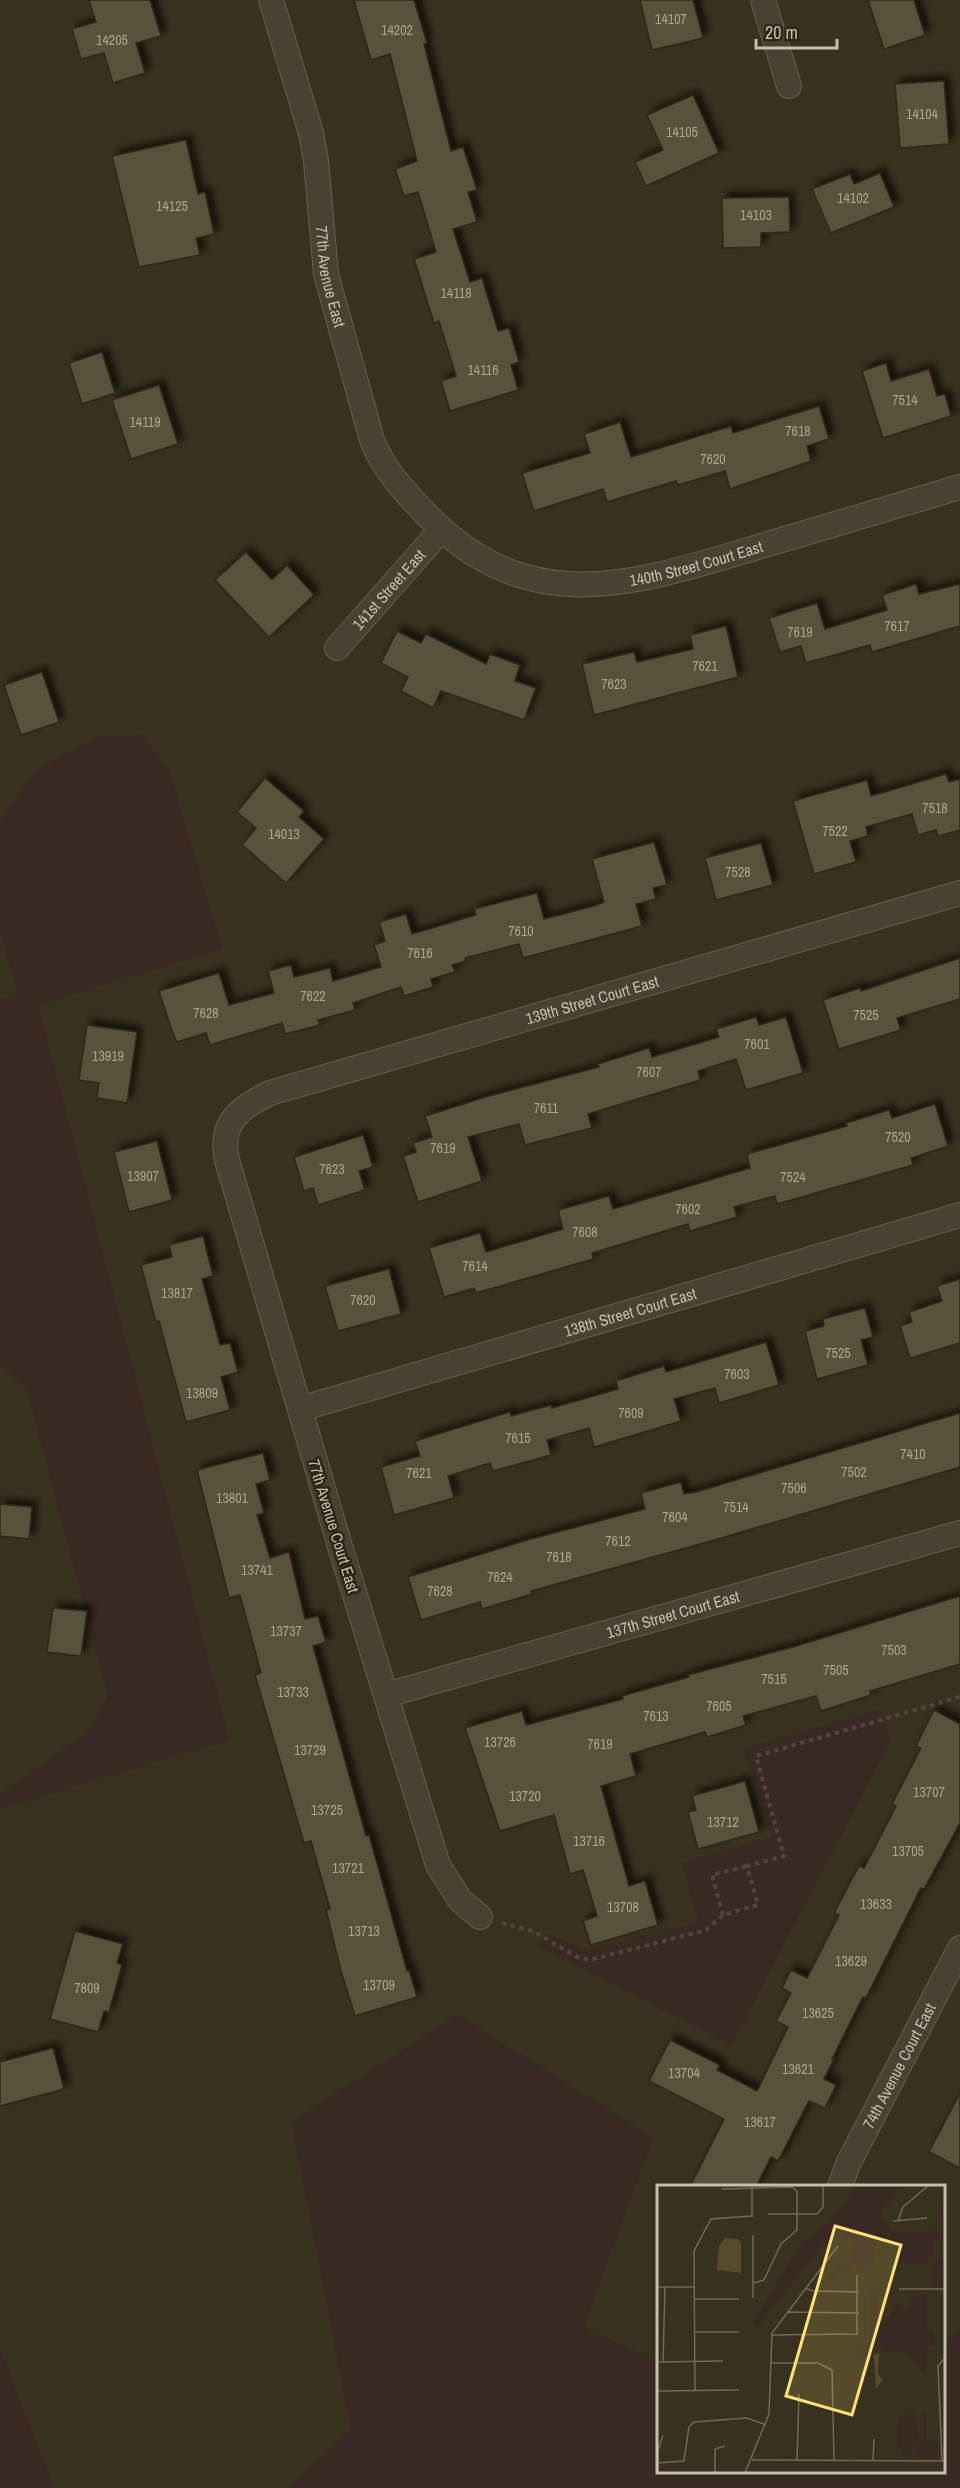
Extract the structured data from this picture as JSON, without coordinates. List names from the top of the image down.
{
  "streets": {
    "street": [
      "77th Avenue East",
      "140th Street Court East",
      "141st Street East",
      "139th Street Court East",
      "138th Street Court East",
      "77th Avenue Court East",
      "137th Street Court East",
      "74th Avenue Court East"
    ]
  },
  "crossings": [
    ["77th Avenue East", "140th Street Court East"],
    ["77th Avenue East", "141st Street East"],
    ["140th Street Court East", "141st Street East"],
    ["139th Street Court East", "77th Avenue Court East"],
    ["138th Street Court East", "77th Avenue Court East"],
    ["77th Avenue Court East", "137th Street Court East"]
  ],
  "house_numbers": [
    "14107",
    "14202",
    "14205",
    "14104",
    "14105",
    "14102",
    "14125",
    "14103",
    "14118",
    "14116",
    "7514",
    "14119",
    "7618",
    "7620",
    "7617",
    "7619",
    "7621",
    "7623",
    "7518",
    "7522",
    "14013",
    "7528",
    "7610",
    "7616",
    "7622",
    "7628",
    "7525",
    "7601",
    "13919",
    "7607",
    "7611",
    "7520",
    "7619",
    "7623",
    "13907",
    "7524",
    "7602",
    "7608",
    "7614",
    "13817",
    "7620",
    "7525",
    "7603",
    "13809",
    "7609",
    "7615",
    "7410",
    "7502",
    "7621",
    "7506",
    "13801",
    "7514",
    "7604",
    "7612",
    "7618",
    "13741",
    "7624",
    "7628",
    "13737",
    "7503",
    "7505",
    "7515",
    "13733",
    "7605",
    "7613",
    "13726",
    "7619",
    "13729",
    "13707",
    "13720",
    "13725",
    "13712",
    "13716",
    "13705",
    "13721",
    "13633",
    "13708",
    "13713",
    "13629",
    "13709",
    "7809",
    "13625",
    "13621",
    "13704",
    "13617"
  ],
  "scale_bar": "20 m"
}
